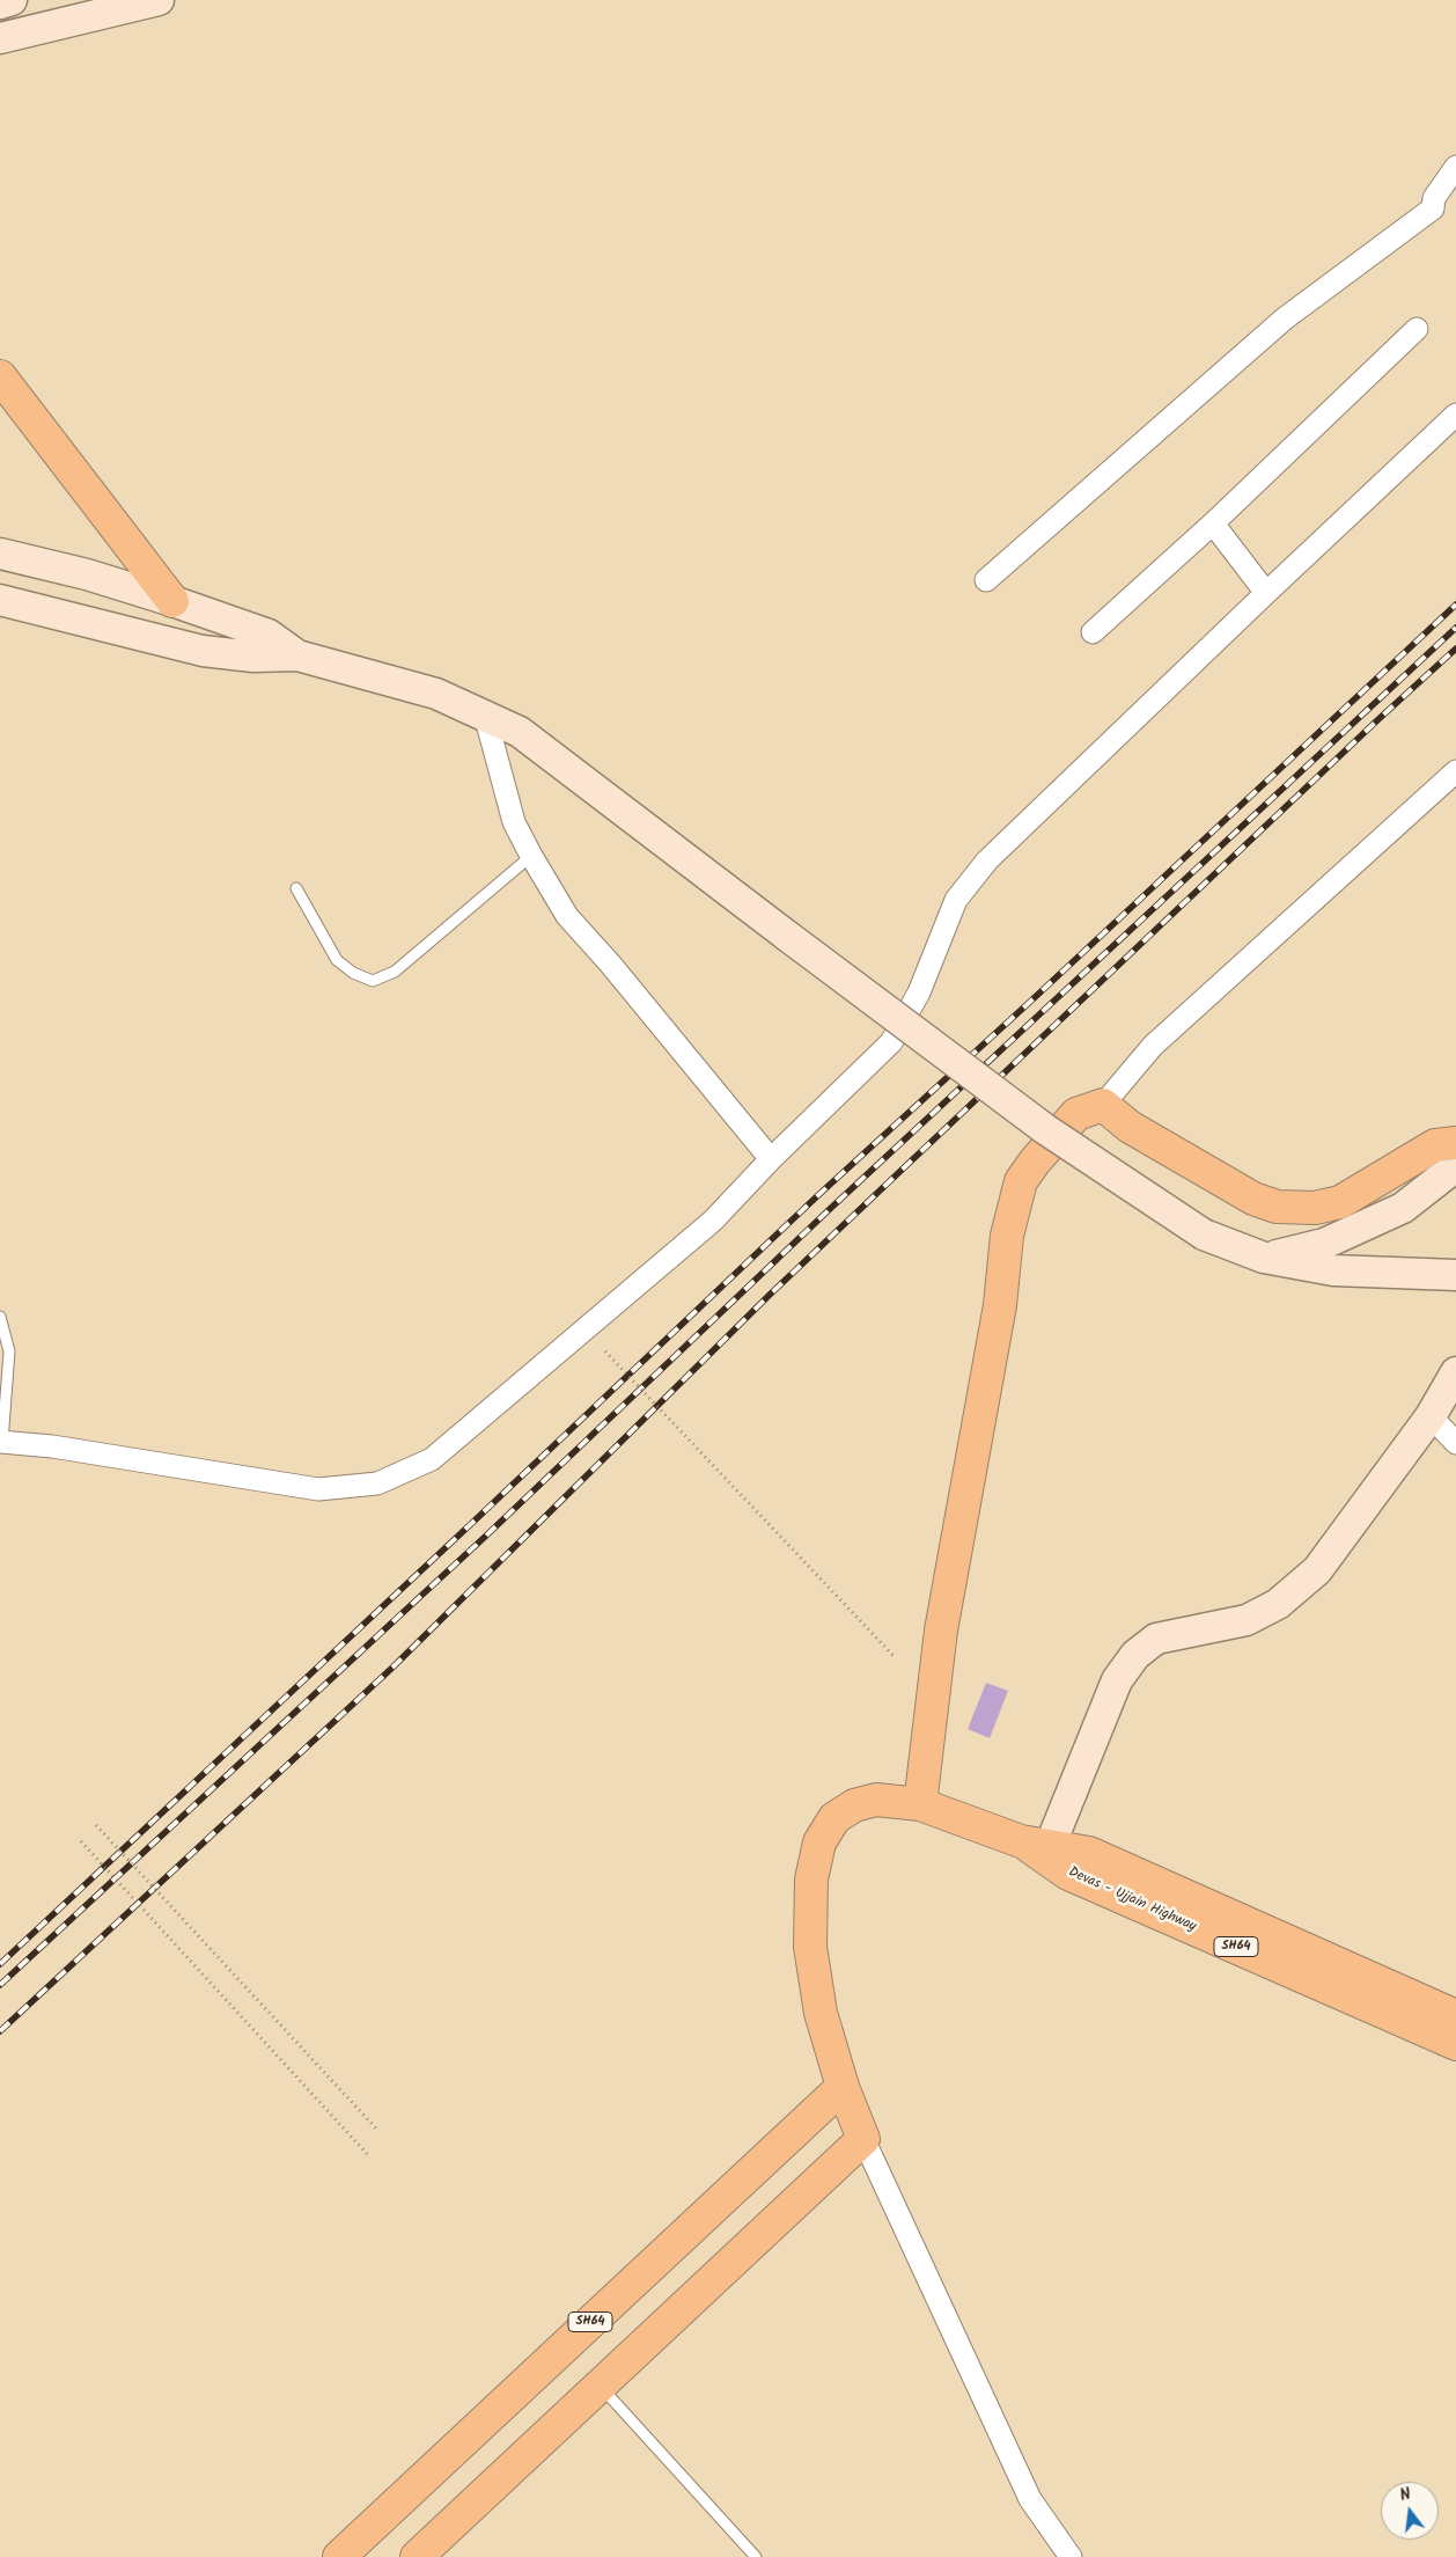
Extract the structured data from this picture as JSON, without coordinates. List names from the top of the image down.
{
  "streets": {
    "main road": ["Devas - Ujjain Highway", "SH64"]
  },
  "crossings": [
    ["Devas - Ujjain Highway", "SH64"]
  ],
  "north": "top"
}
